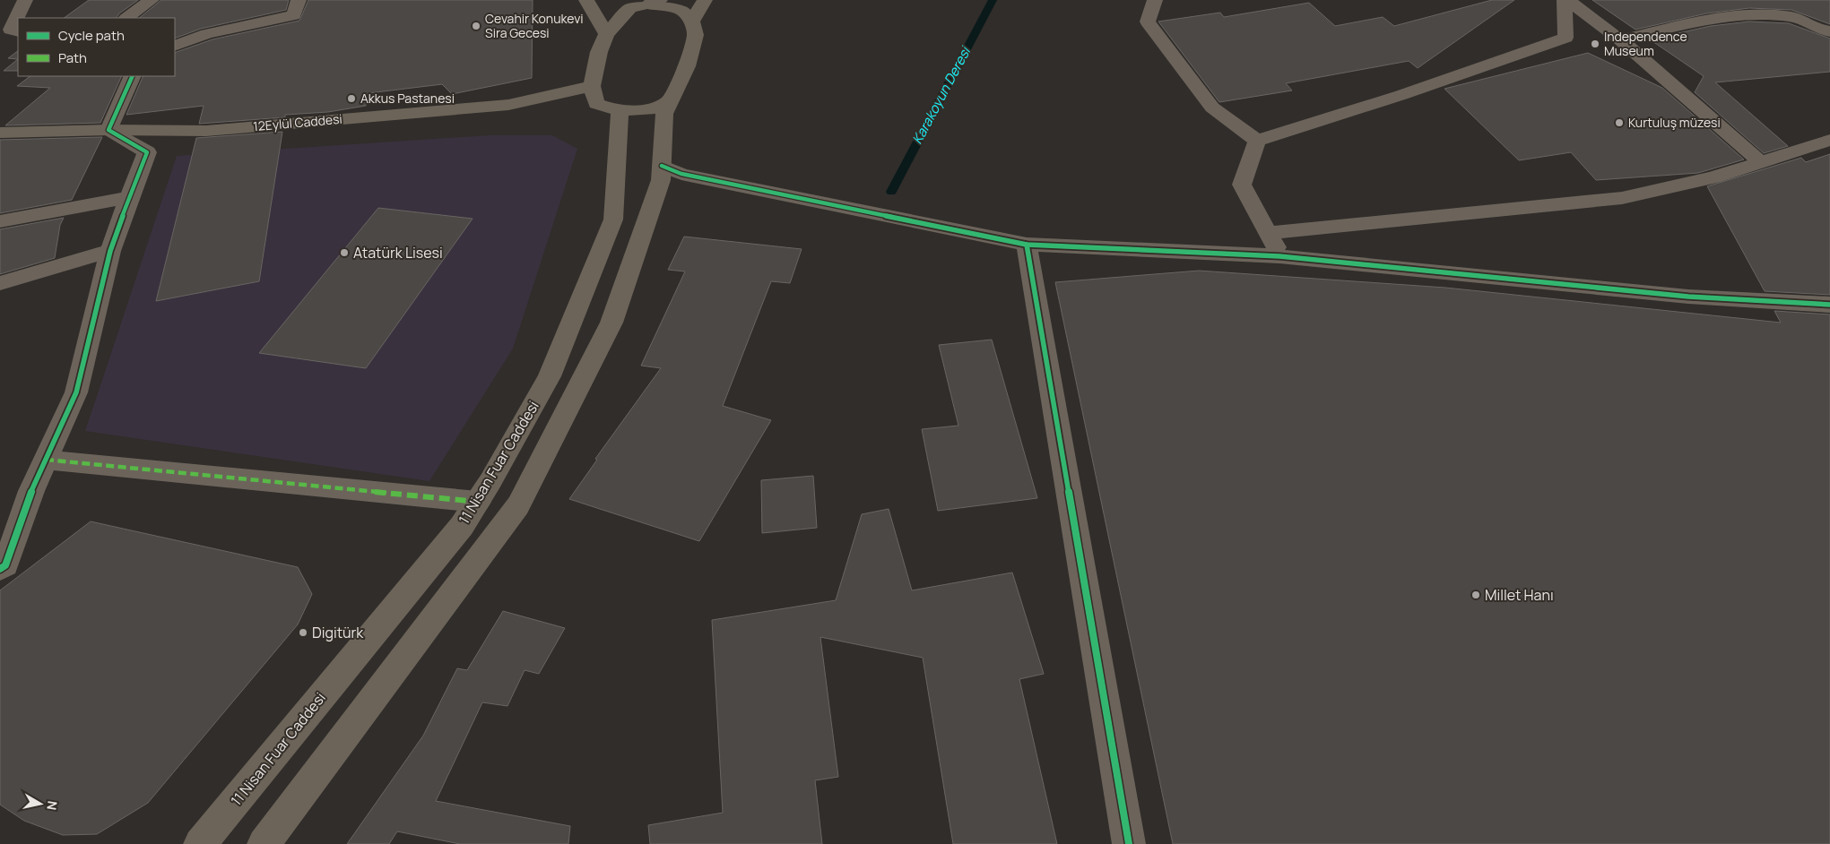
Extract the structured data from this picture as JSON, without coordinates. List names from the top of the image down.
{
  "streets": {
    "main road": ["12Eylül Caddesi", "11 Nisan Fuar Caddesi"]
  },
  "crossings": [
    ["12Eylül Caddesi", "11 Nisan Fuar Caddesi"]
  ],
  "water": ["Karakoyun Deresi"],
  "places": [
    "Cevahir Konukevi Sira Gecesi",
    "Independence Museum",
    "Akkus Pastanesi",
    "Kurtuluş müzesi",
    "Atatürk Lisesi",
    "Millet Hanı",
    "Digitürk"
  ],
  "legend": ["Cycle path", "Path"],
  "north": "right"
}
